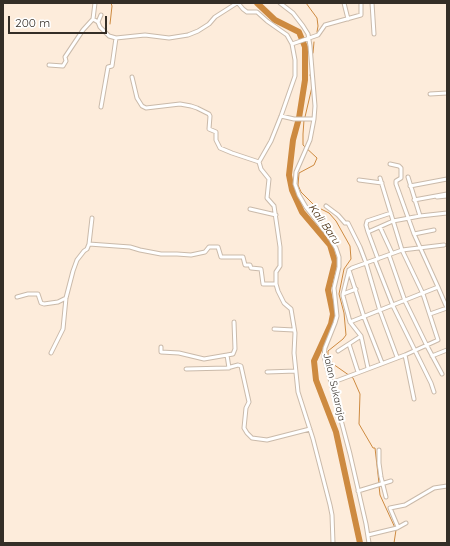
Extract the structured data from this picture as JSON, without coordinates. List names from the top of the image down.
{
  "streets": {
    "street": ["Jalan Sukaraja"]
  },
  "water": ["Kali Baru"],
  "scale_bar": "200 m"
}
